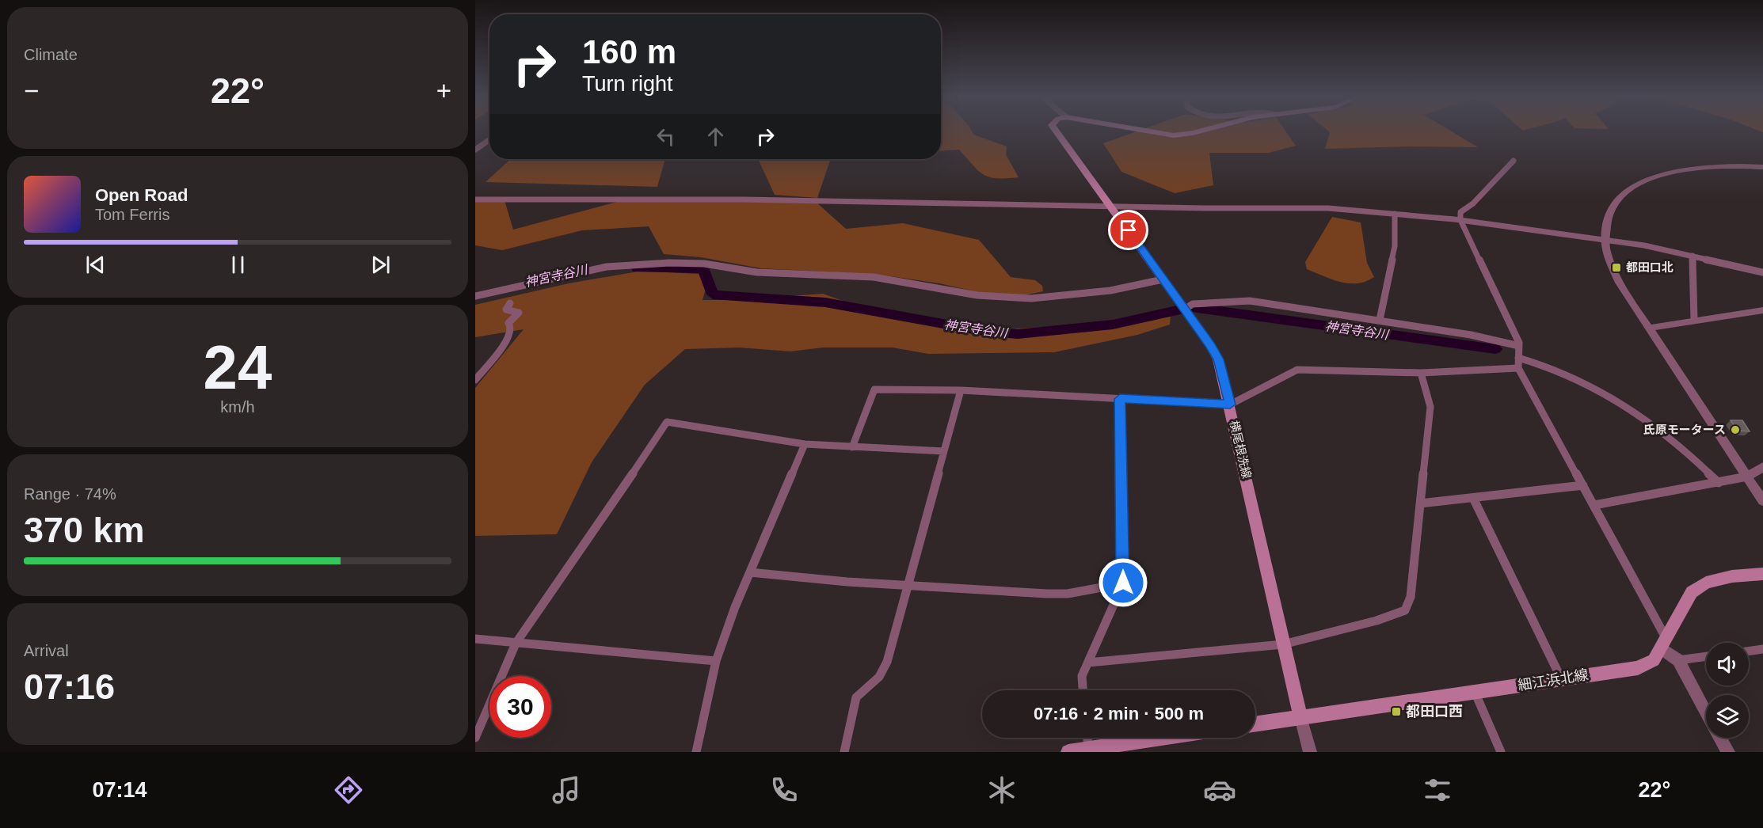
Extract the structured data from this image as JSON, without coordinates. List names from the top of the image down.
{
  "streets": {
    "main road": ["横尾根洗線", "細江浜北線"]
  },
  "crossings": [
    ["横尾根洗線", "細江浜北線"]
  ],
  "water": ["神宮寺谷川"],
  "places": {
    "transit": ["都田口北", "都田口西"],
    "other": ["氏原モータース"]
  },
  "page": {
    "tile": [
      "Climate",
      ["24", "km/h"],
      ["Range · 74%", "370 km"],
      ["Arrival", "07:16"]
    ],
    "turn": ["160 m", "Turn right"],
    "heat": ["−", "22°", "+"],
    "song": ["Open Road", "Tom Ferris"],
    "limit": "30",
    "trip": "07:16 · 2 min · 500 m",
    "tabs": ["07:14", "22°"]
  }
}
